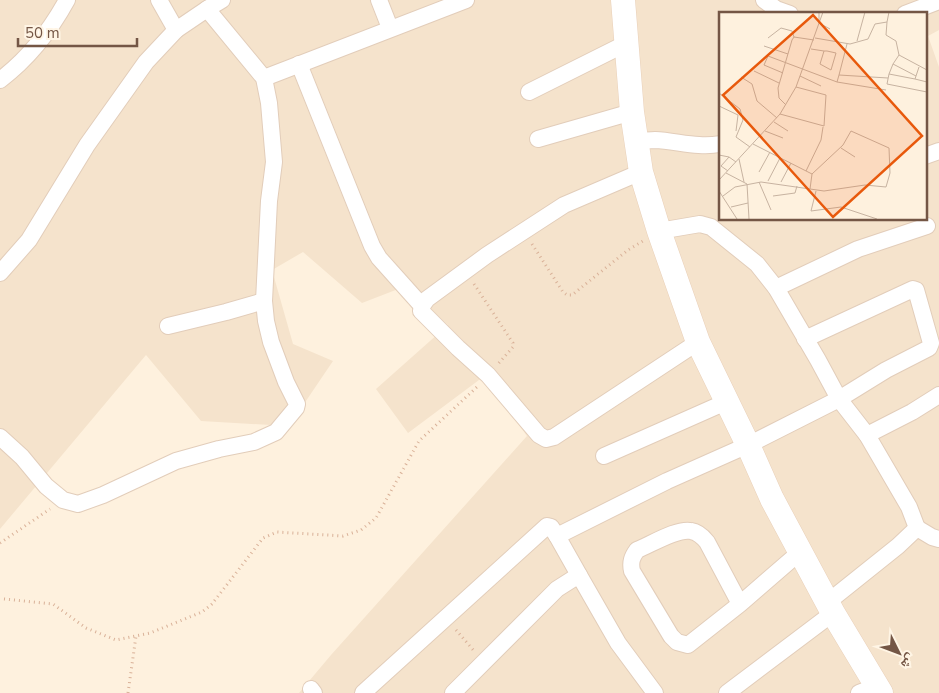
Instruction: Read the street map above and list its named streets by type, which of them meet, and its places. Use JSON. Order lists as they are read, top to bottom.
{
  "scale_bar": "50 m",
  "north": "bottom right"
}
